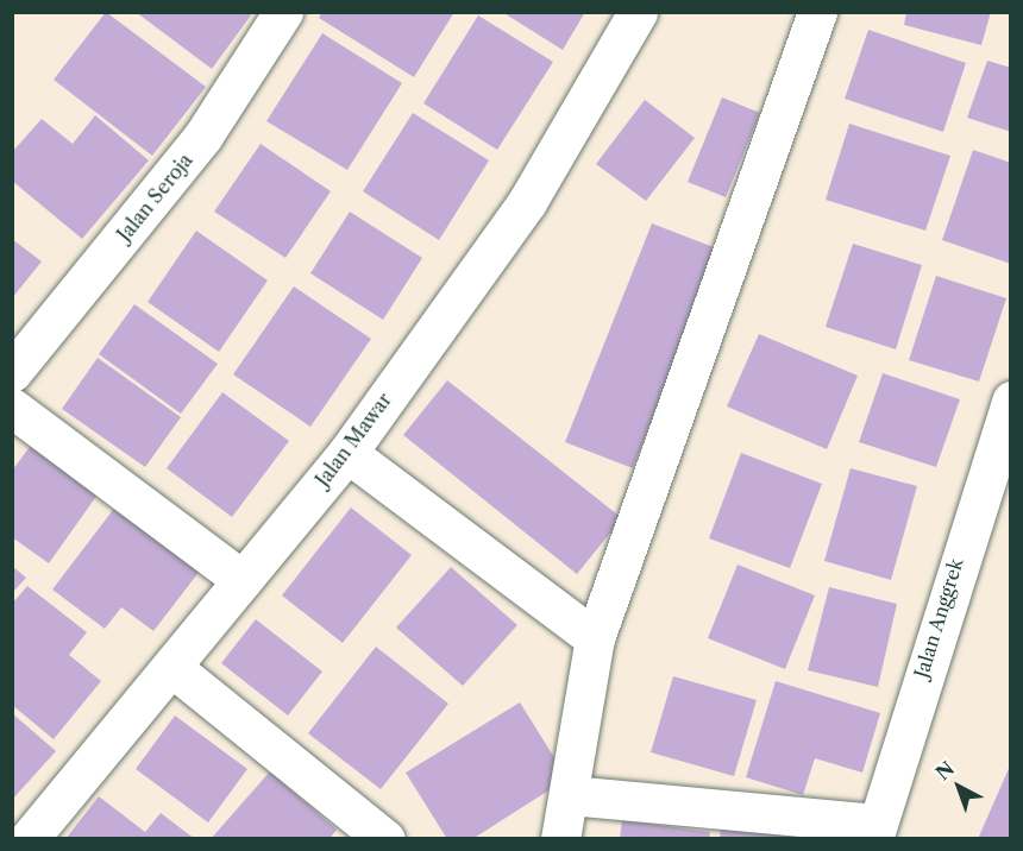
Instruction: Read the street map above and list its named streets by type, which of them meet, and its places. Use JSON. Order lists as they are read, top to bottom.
{
  "streets": {
    "street": ["Jalan Seroja", "Jalan Mawar", "Jalan Anggrek"]
  },
  "north": "top left"
}
